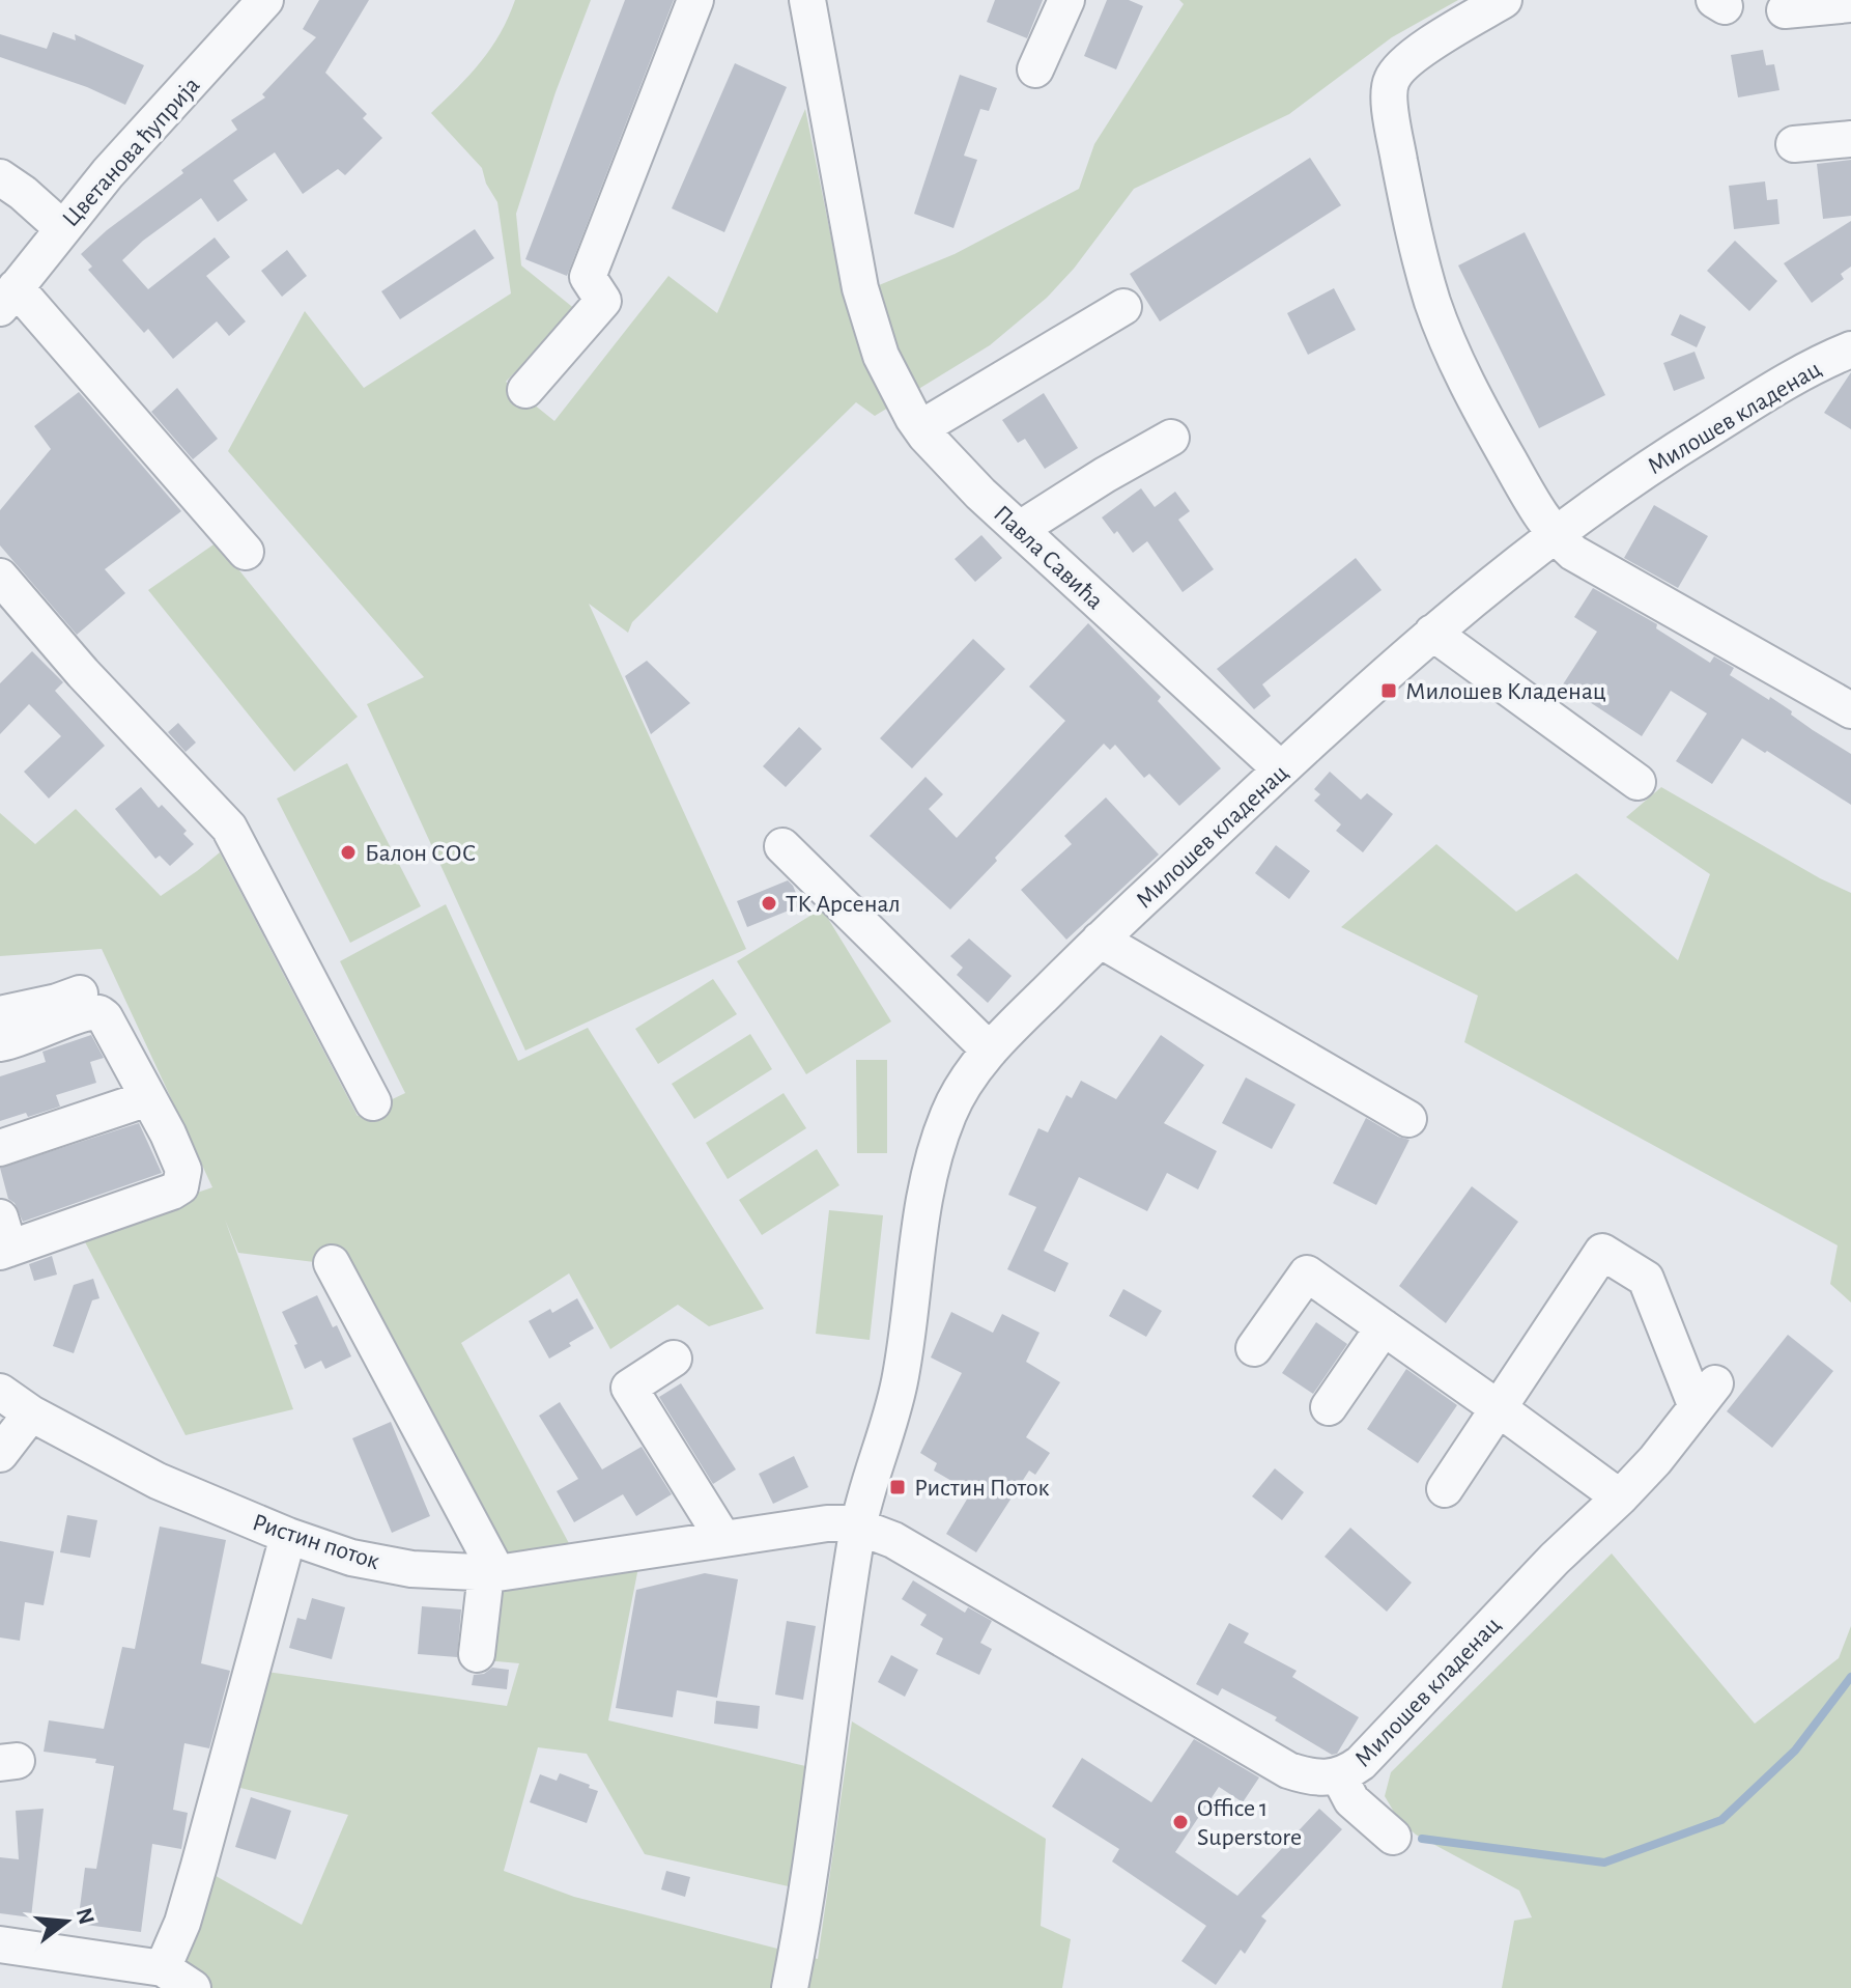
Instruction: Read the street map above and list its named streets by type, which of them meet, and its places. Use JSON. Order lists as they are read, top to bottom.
{
  "streets": {
    "street": [
      "Цветанова ћуприја",
      "Милошев кладенац",
      "Павла Савића",
      "Ристин поток"
    ]
  },
  "crossings": [
    ["Милошев кладенац", "Павла Савића"],
    ["Милошев кладенац", "Ристин поток"]
  ],
  "places": {
    "transit": ["Милошев Кладенац", "Ристин Поток"],
    "other": ["Балон СОС", "ТК Арсенал", "Office 1 Superstore"]
  },
  "north": "right"
}
